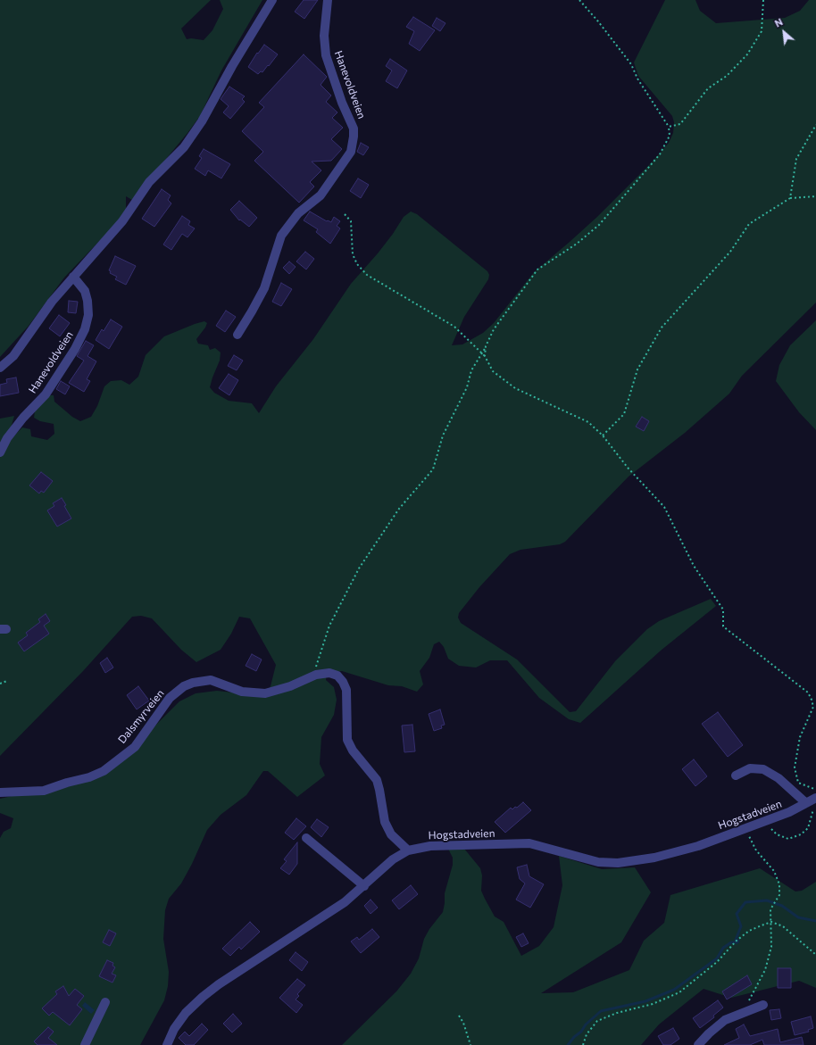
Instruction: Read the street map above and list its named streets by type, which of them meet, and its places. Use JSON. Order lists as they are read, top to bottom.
{
  "streets": {
    "street": ["Hanevoldveien", "Dalsmyrveien", "Hogstadveien"]
  },
  "crossings": [
    ["Dalsmyrveien", "Hogstadveien"]
  ],
  "north": "top left"
}
